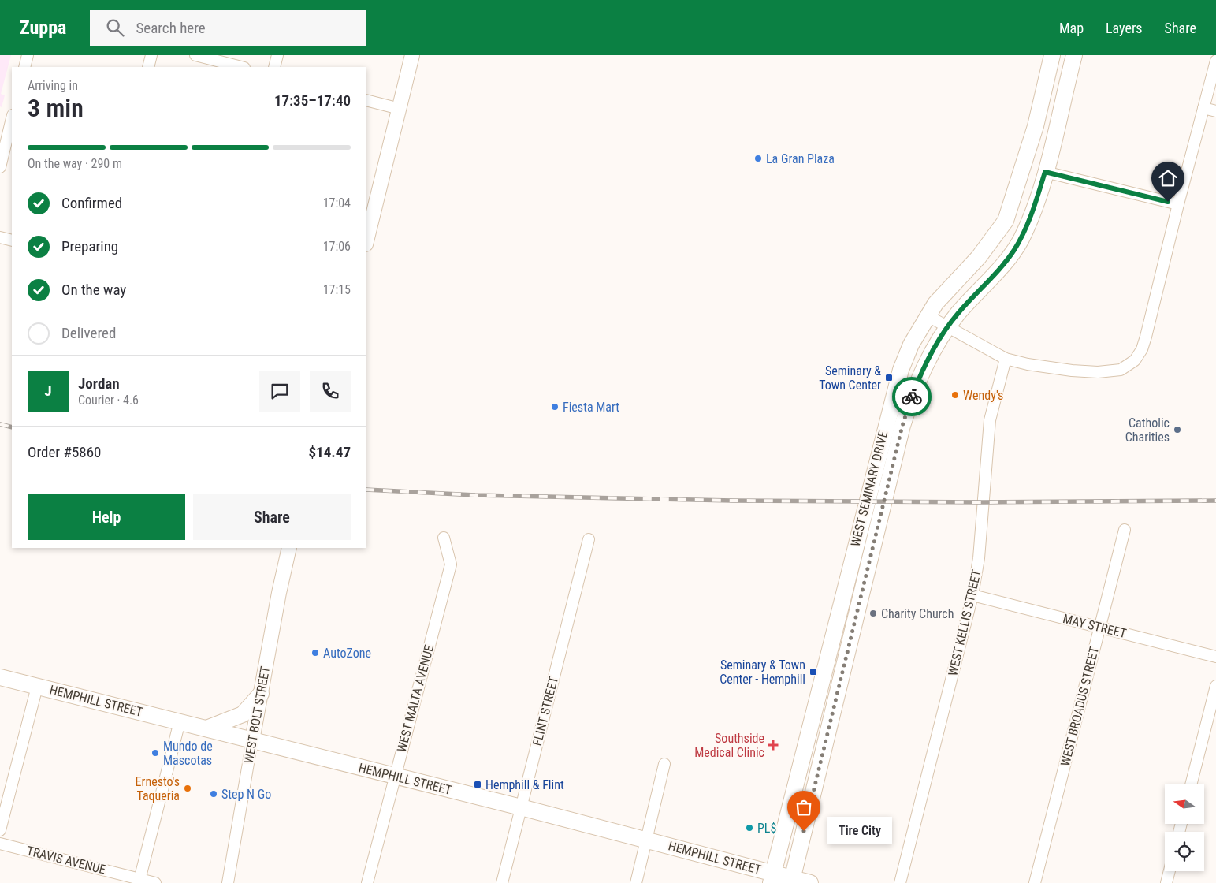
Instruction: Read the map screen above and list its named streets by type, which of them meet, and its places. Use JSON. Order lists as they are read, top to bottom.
{
  "streets": {
    "main road": ["WEST SEMINARY DRIVE", "HEMPHILL STREET"],
    "street": [
      "WEST KELLIS STREET",
      "MAY STREET",
      "WEST MALTA AVENUE",
      "WEST BROADUS STREET",
      "FLINT STREET",
      "WEST BOLT STREET",
      "TRAVIS AVENUE"
    ]
  },
  "crossings": [
    ["WEST SEMINARY DRIVE", "HEMPHILL STREET"],
    ["WEST KELLIS STREET", "MAY STREET"],
    ["MAY STREET", "WEST BROADUS STREET"],
    ["WEST MALTA AVENUE", "HEMPHILL STREET"],
    ["HEMPHILL STREET", "FLINT STREET"],
    ["HEMPHILL STREET", "WEST BOLT STREET"]
  ],
  "places": {
    "other": [
      "La Gran Plaza",
      "Wendy's",
      "Fiesta Mart",
      "Catholic Charities",
      "Charity Church",
      "AutoZone",
      "Mundo de Mascotas",
      "Ernesto's Taqueria",
      "Step N Go",
      "PL$",
      "Tire City"
    ],
    "transit": ["Seminary & Town Center", "Seminary & Town Center - Hemphill", "Hemphill & Flint"],
    "health": ["Southside Medical Clinic"]
  },
  "north": "left",
  "page": {
    "header": "Zuppa",
    "search": "Search here",
    "nav": ["Map", "Layers", "Share"],
    "heading": ["3 min", "Arriving in", "17:35–17:40"],
    "panel": [
      "Jordan",
      "Courier · 4.6",
      "Order #5860",
      "$14.47"
    ],
    "bar": "On the way · 290 m",
    "list": [
      ["Confirmed", "17:04"],
      ["Preparing", "17:06"],
      ["On the way", "17:15"],
      "Delivered"
    ],
    "round": "J",
    "buttons": ["Help", "Share"],
    "bubble": "Tire City"
  }
}
